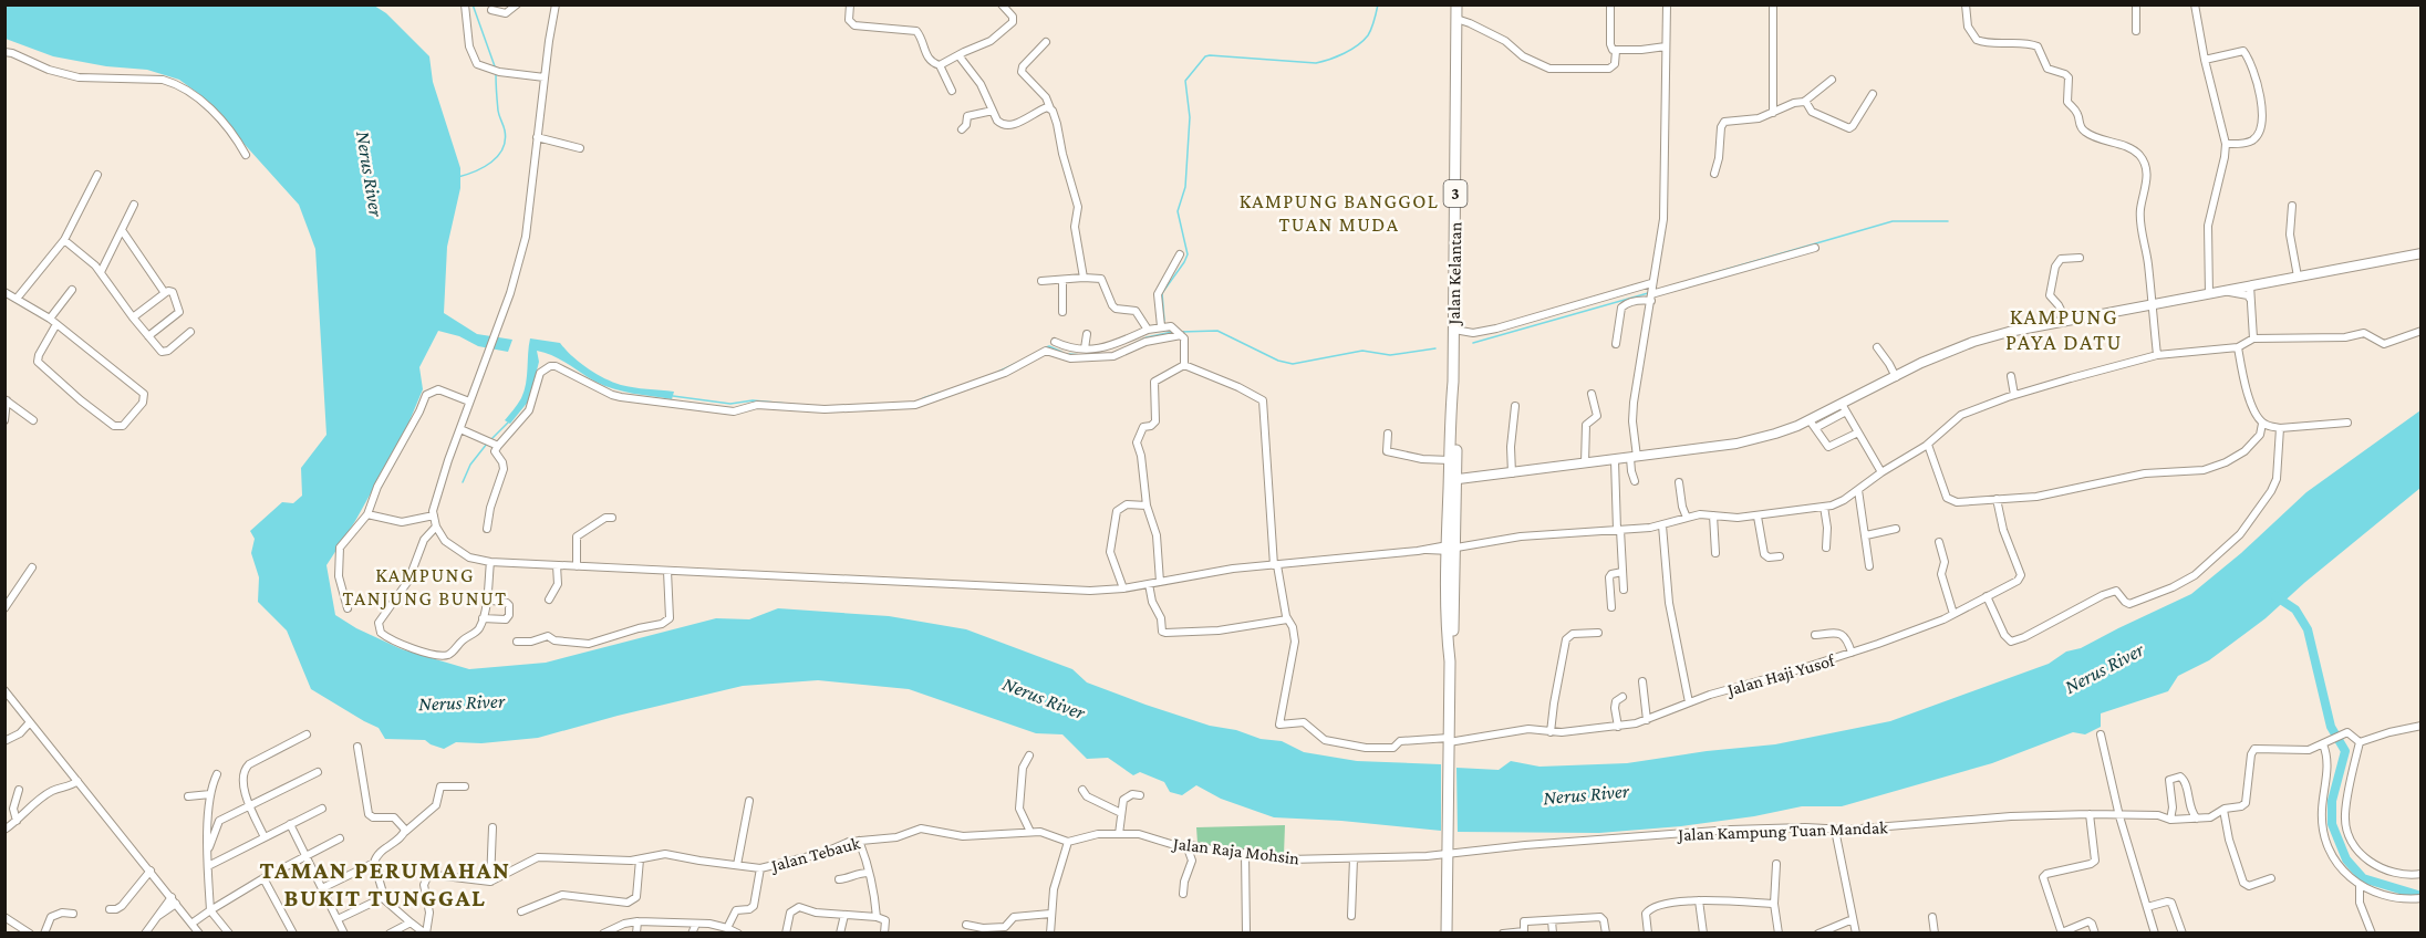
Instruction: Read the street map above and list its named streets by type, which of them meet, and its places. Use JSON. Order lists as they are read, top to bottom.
{
  "streets": {
    "highway": ["3", "Jalan Kelantan"],
    "street": [
      "Jalan Haji Yusof",
      "Jalan Kampung Tuan Mandak",
      "Jalan Raja Mohsin",
      "Jalan Tebauk"
    ]
  },
  "crossings": [
    ["3", "Jalan Kelantan"],
    ["3", "Jalan Kampung Tuan Mandak"],
    ["3", "Jalan Raja Mohsin"],
    ["Jalan Kelantan", "Jalan Haji Yusof"],
    ["Jalan Kelantan", "Jalan Kampung Tuan Mandak"],
    ["Jalan Kelantan", "Jalan Raja Mohsin"],
    ["Jalan Kampung Tuan Mandak", "Jalan Raja Mohsin"],
    ["Jalan Raja Mohsin", "Jalan Tebauk"]
  ],
  "districts": [
    "KAMPUNG BANGGOL TUAN MUDA",
    "KAMPUNG PAYA DATU",
    "KAMPUNG TANJUNG BUNUT",
    "TAMAN PERUMAHAN BUKIT TUNGGAL"
  ],
  "water": ["Nerus River"]
}
